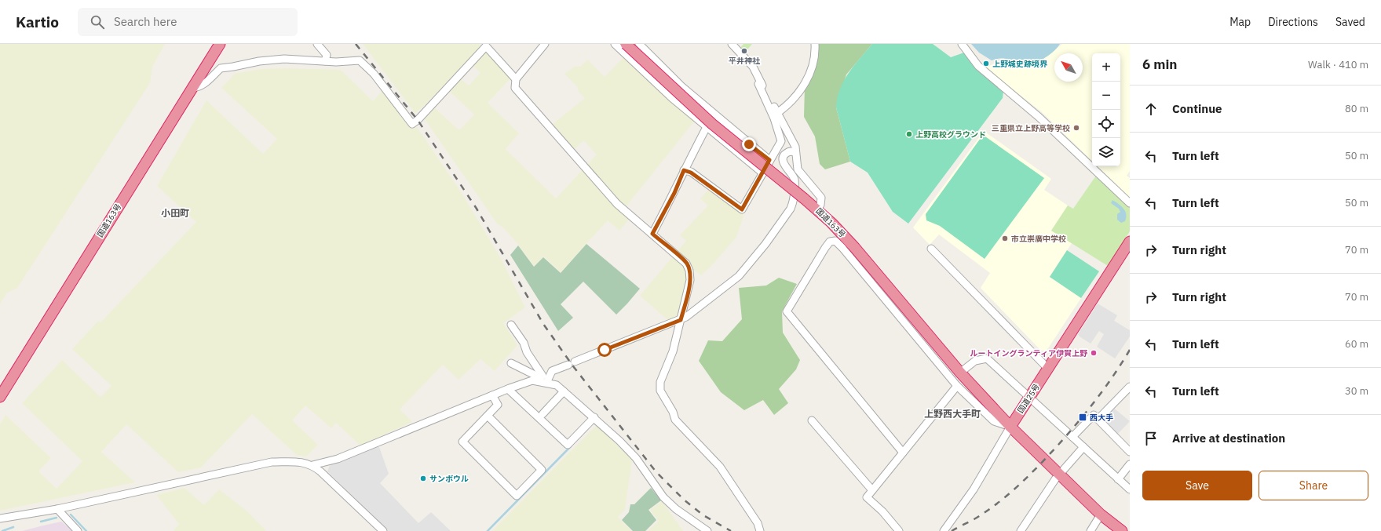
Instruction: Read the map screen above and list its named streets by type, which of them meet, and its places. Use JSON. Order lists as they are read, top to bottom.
{
  "streets": {
    "highway": ["国道163号", "国道25号"]
  },
  "crossings": [
    ["国道163号", "国道25号"]
  ],
  "districts": ["小田町", "上野西大手町"],
  "places": {
    "other": [
      "平井神社",
      "上野城史跡境界",
      "三重県立上野高等学校",
      "上野高校グラウンド",
      "市立崇廣中学校",
      "ルートイングランティア伊賀上野",
      "サンボウル"
    ],
    "transit": ["西大手"]
  },
  "north": "top left",
  "page": {
    "header": "Kartio",
    "search": "Search here",
    "nav": ["Map", "Directions", "Saved"],
    "heading": ["6 min", "Walk · 410 m"],
    "map_buttons": ["+", "−"],
    "list": [
      ["Continue", "80 m"],
      ["Turn left", "50 m"],
      ["Turn left", "50 m"],
      ["Turn right", "70 m"],
      ["Turn right", "70 m"],
      ["Turn left", "60 m"],
      ["Turn left", "30 m"],
      "Arrive at destination"
    ],
    "buttons": ["Save", "Share"]
  }
}
